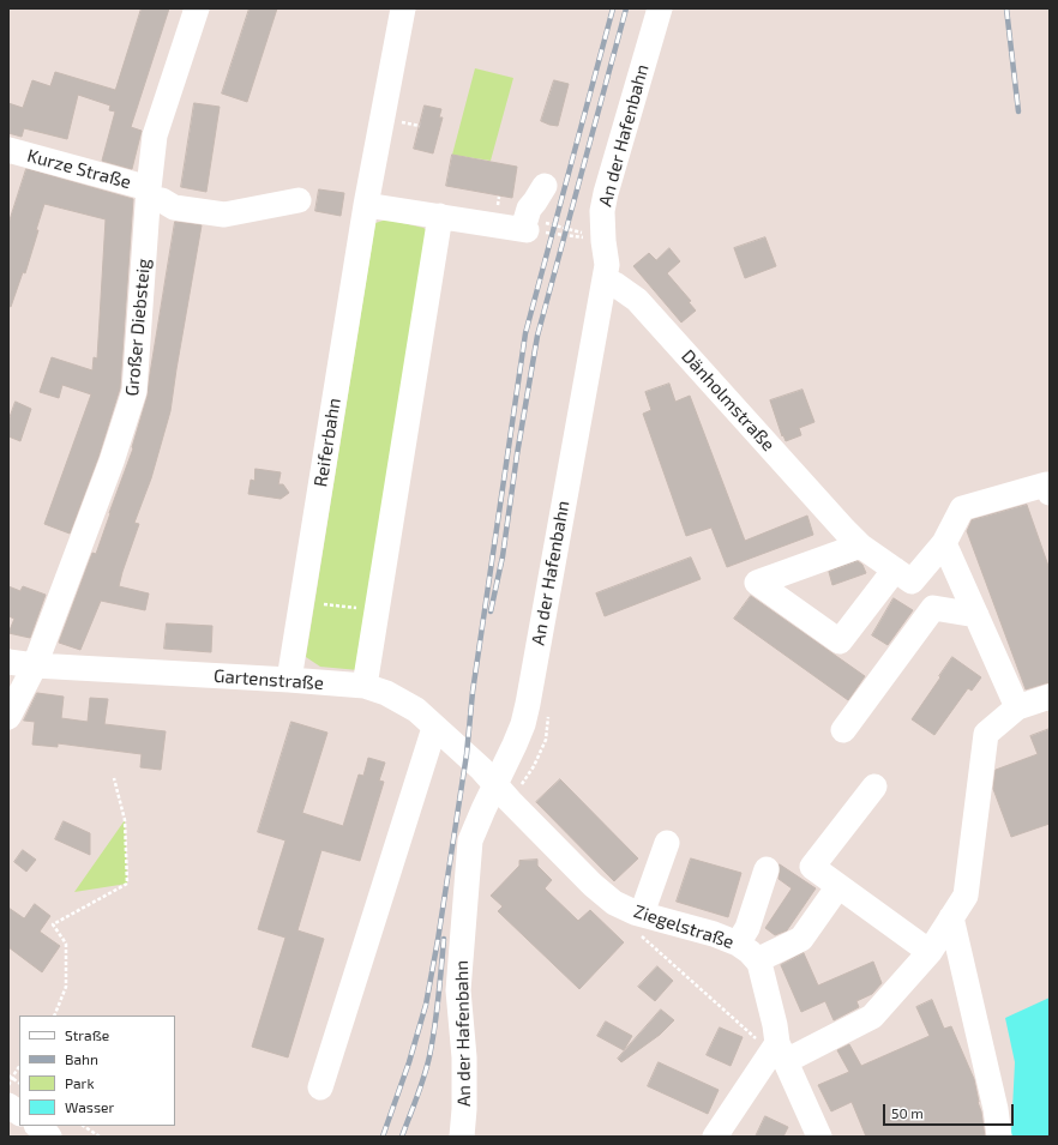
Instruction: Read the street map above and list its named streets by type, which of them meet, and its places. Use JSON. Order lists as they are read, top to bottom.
{
  "streets": {
    "street": [
      "An der Hafenbahn",
      "Kurze Straße",
      "Großer Diebsteig",
      "Dänholmstraße",
      "Reiferbahn",
      "Gartenstraße",
      "Ziegelstraße"
    ]
  },
  "crossings": [
    ["An der Hafenbahn", "Dänholmstraße"],
    ["An der Hafenbahn", "Gartenstraße"],
    ["An der Hafenbahn", "Ziegelstraße"],
    ["Kurze Straße", "Großer Diebsteig"],
    ["Großer Diebsteig", "Gartenstraße"],
    ["Reiferbahn", "Gartenstraße"],
    ["Gartenstraße", "Ziegelstraße"]
  ],
  "legend": [
    "Straße",
    "Bahn",
    "Park",
    "Wasser"
  ],
  "scale_bar": "50 m"
}
